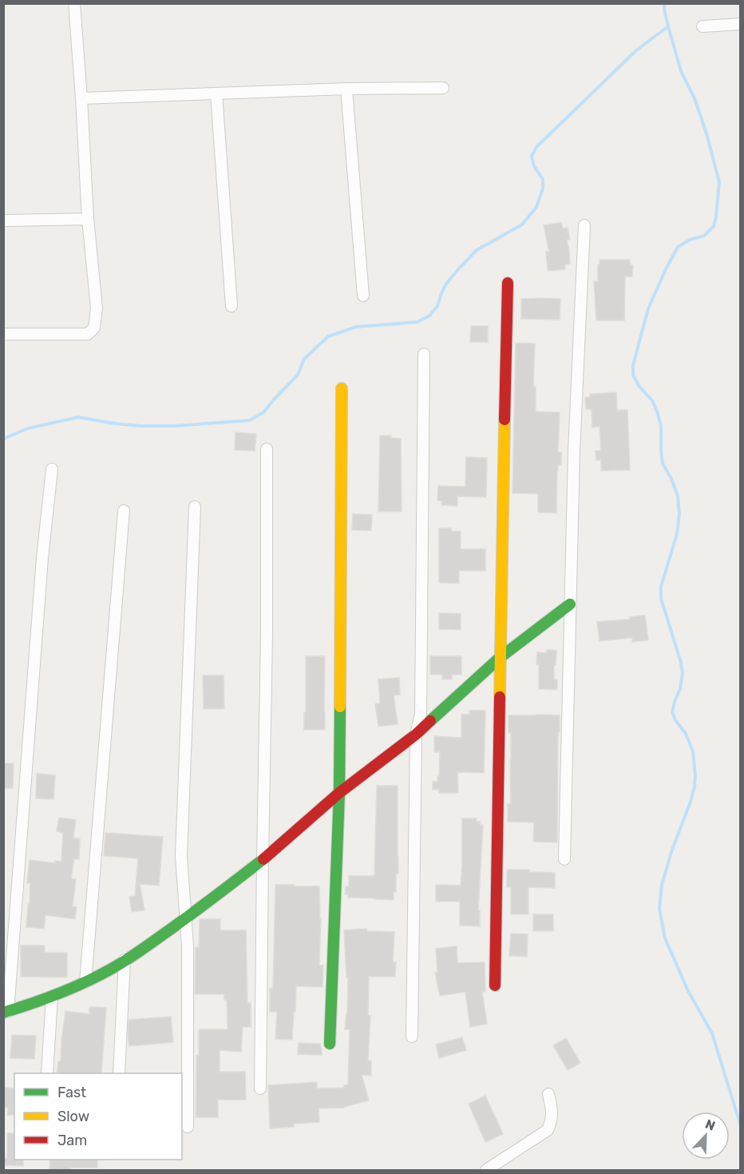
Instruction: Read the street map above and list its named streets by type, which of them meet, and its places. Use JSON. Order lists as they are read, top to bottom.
{
  "legend": ["Fast", "Slow", "Jam"],
  "north": "top right"
}
